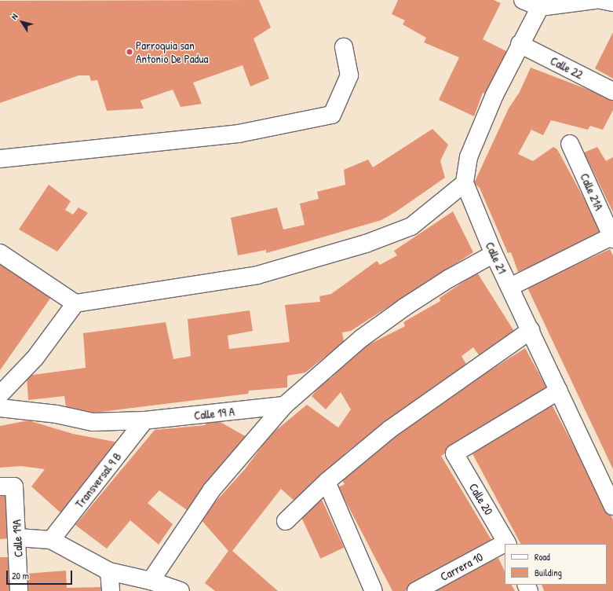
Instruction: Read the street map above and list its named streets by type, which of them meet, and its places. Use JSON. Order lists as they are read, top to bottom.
{
  "streets": {
    "street": [
      "Calle 22",
      "Calle 21A",
      "Calle 21",
      "Calle 19 A",
      "Transversal 9 B",
      "Calle 20",
      "Calle 19A",
      "Carrera 10"
    ]
  },
  "crossings": [
    ["Calle 21", "Calle 20"],
    ["Calle 19 A", "Transversal 9 B"]
  ],
  "places": ["Parroquia san Antonio De Padua"],
  "legend": ["Road", "Building"],
  "scale_bar": "20 m",
  "north": "top left"
}
